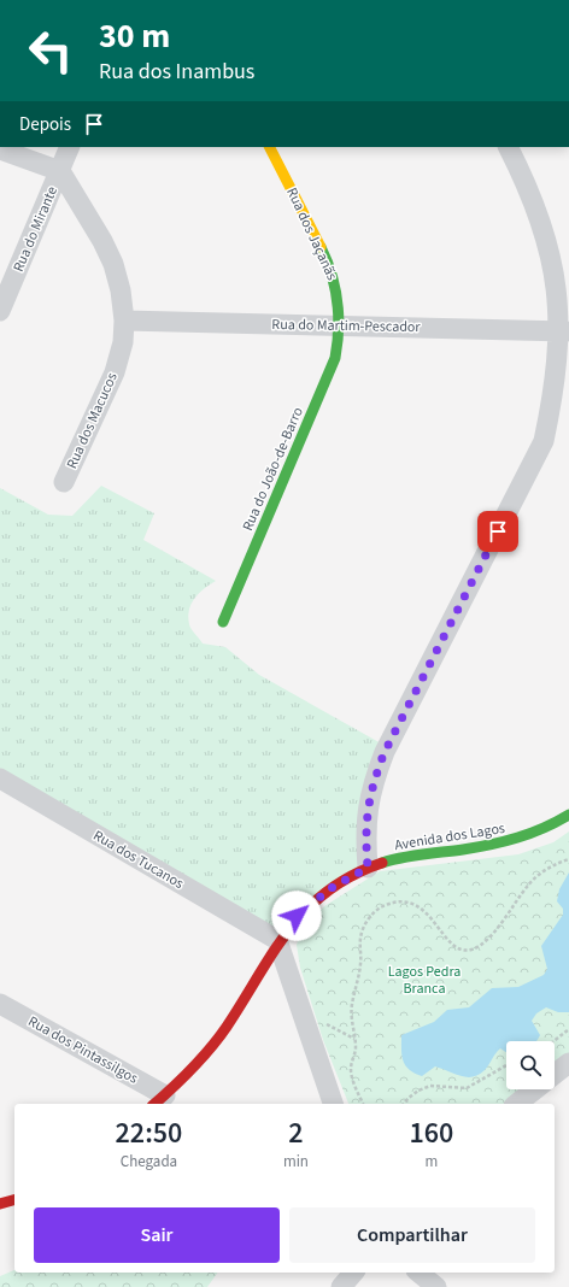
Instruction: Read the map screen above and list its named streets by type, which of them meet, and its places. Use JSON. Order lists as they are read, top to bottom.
{
  "streets": {
    "main road": ["Rua dos Jaçanãs", "Rua do João-de-Barro", "Avenida dos Lagos"],
    "street": [
      "Rua do Mirante",
      "Rua do Martim-Pescador",
      "Rua dos Macucos",
      "Rua dos Tucanos",
      "Rua dos Pintassilgos"
    ]
  },
  "crossings": [
    ["Rua do Mirante", "Rua dos Macucos"],
    ["Rua dos Jaçanãs", "Rua do Martim-Pescador"],
    ["Rua dos Jaçanãs", "Rua do João-de-Barro"],
    ["Rua do Martim-Pescador", "Rua dos Macucos"],
    ["Rua do Martim-Pescador", "Rua do João-de-Barro"],
    ["Avenida dos Lagos", "Rua dos Tucanos"],
    ["Avenida dos Lagos", "Rua dos Pintassilgos"]
  ],
  "parks": ["Lagos Pedra Branca"],
  "page": {
    "turn": ["30 m", "Rua dos Inambus"],
    "then": "Depois",
    "eta": [
      "22:50",
      "Chegada",
      "2",
      "min",
      "160",
      "m"
    ],
    "buttons": ["Sair", "Compartilhar"]
  }
}
